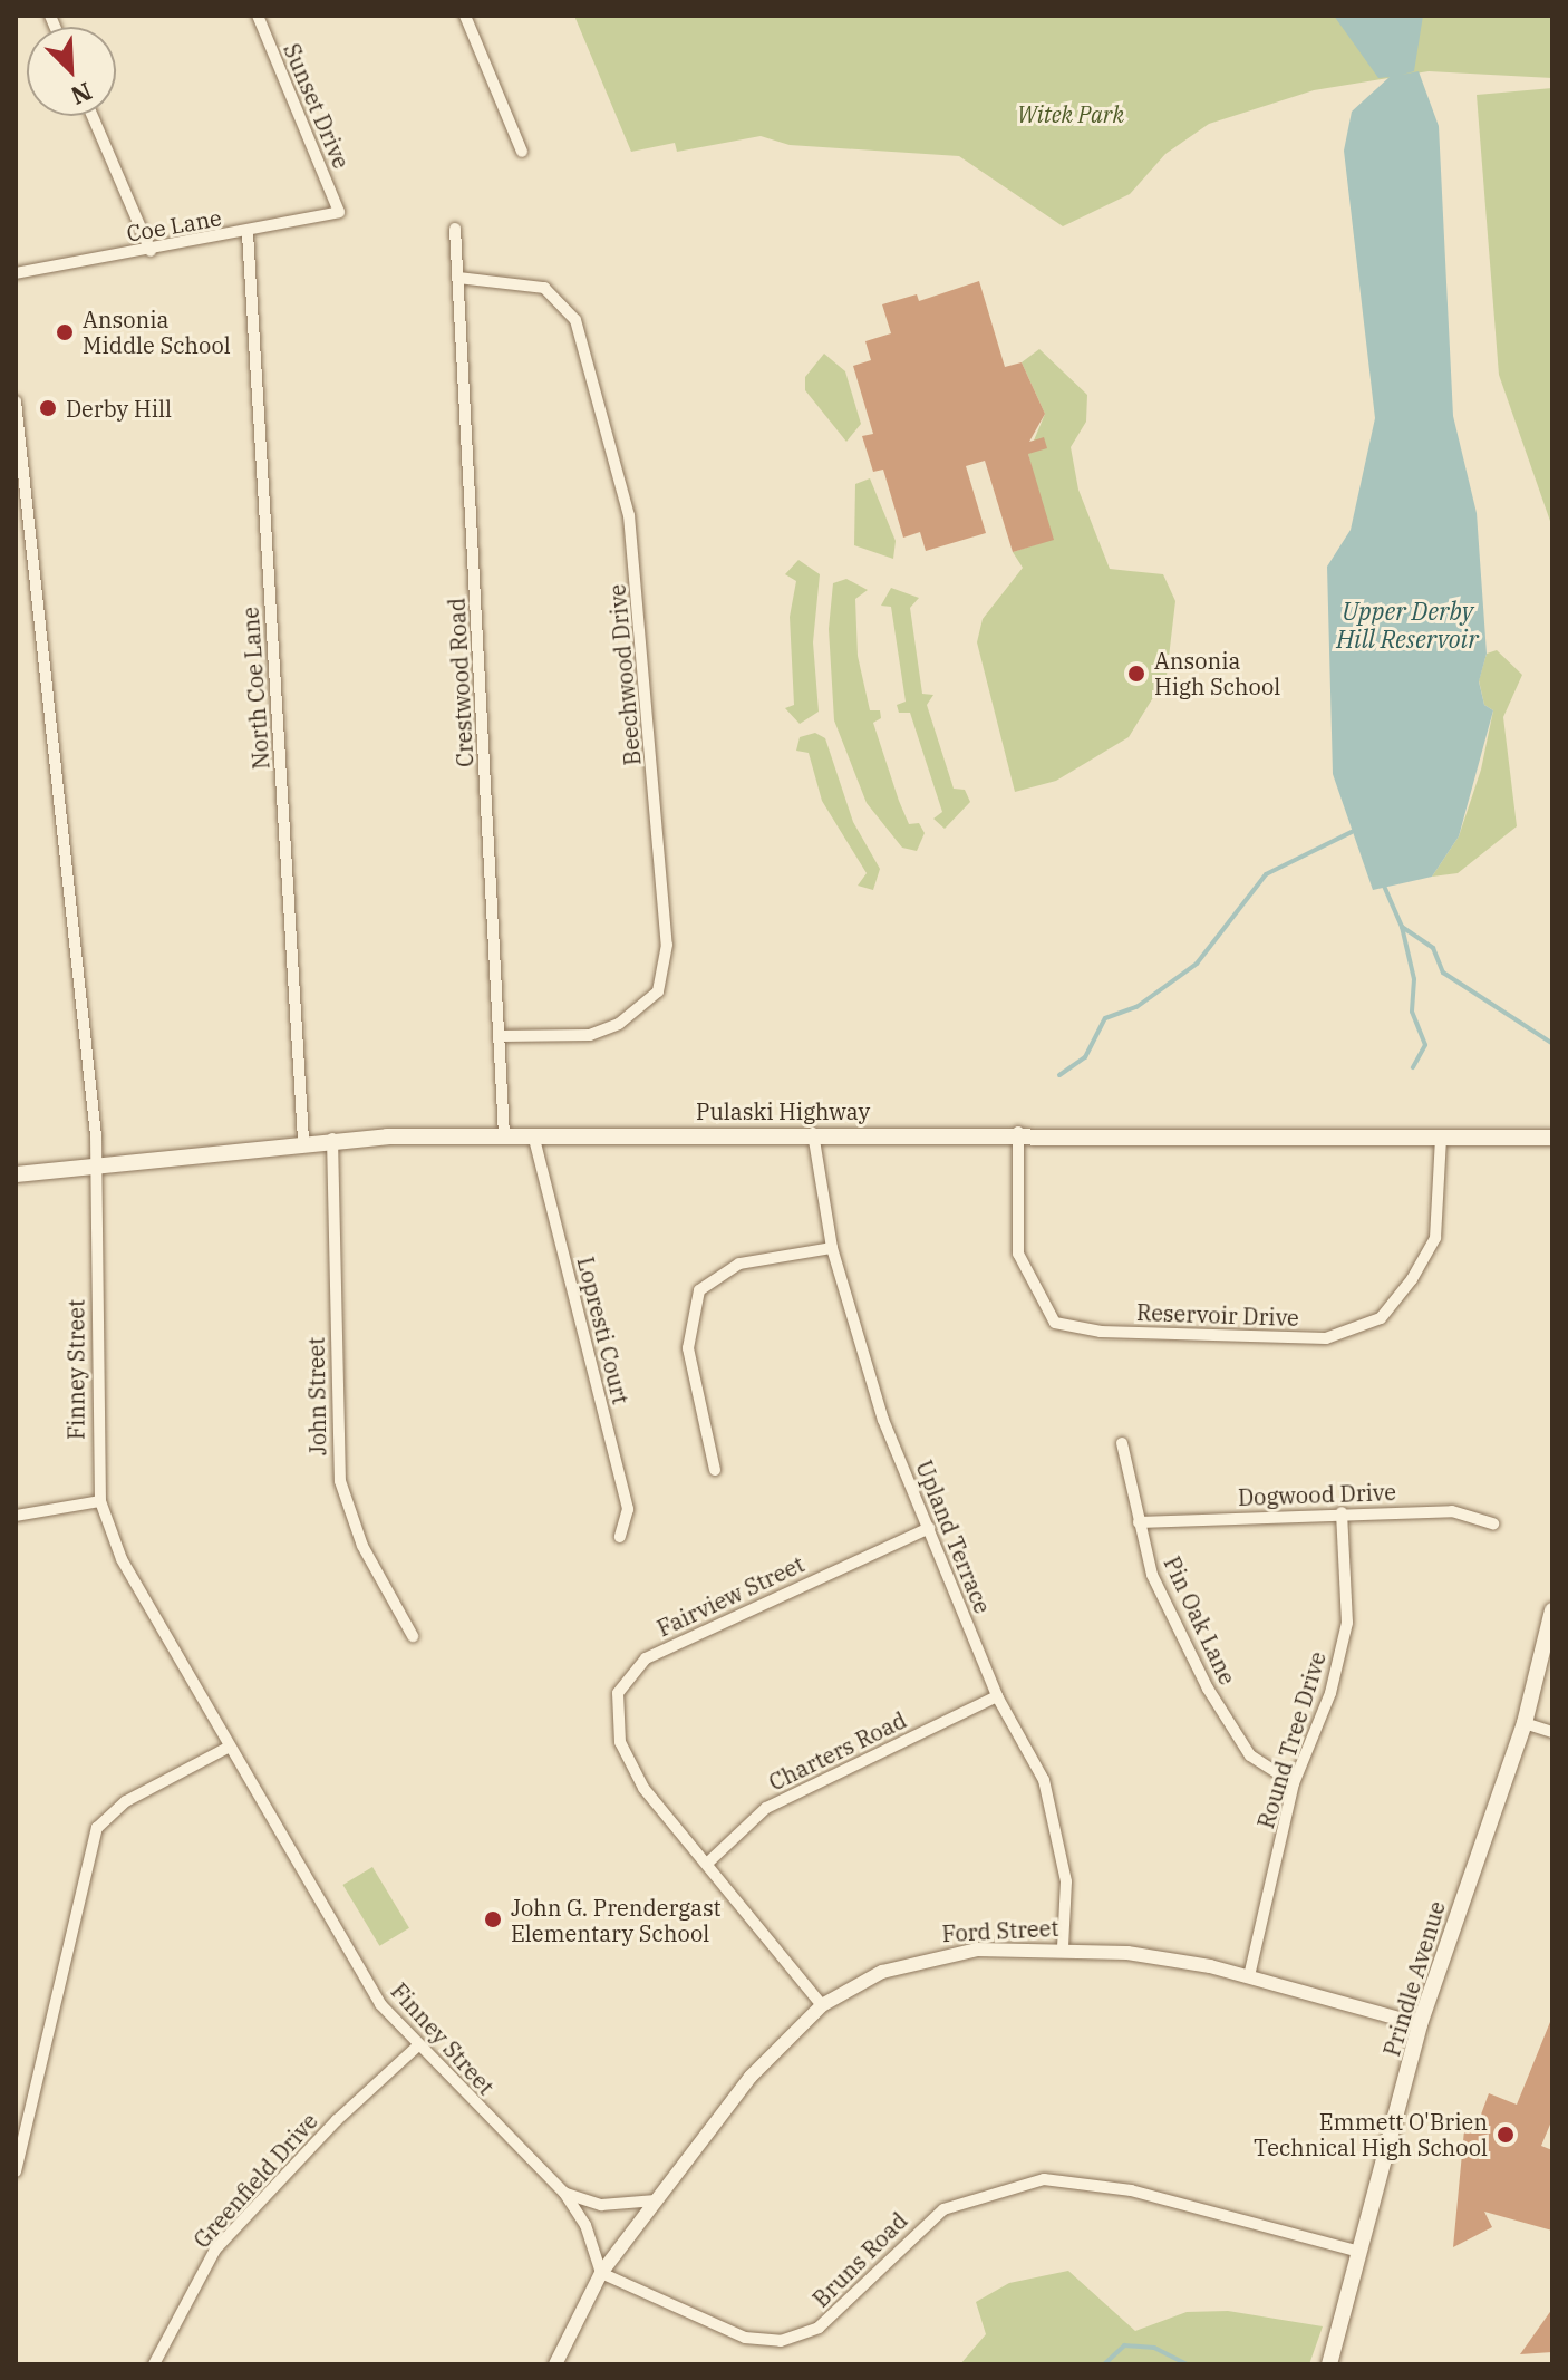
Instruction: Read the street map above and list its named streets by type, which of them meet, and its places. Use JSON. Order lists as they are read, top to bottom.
{
  "streets": {
    "main road": ["Pulaski Highway", "Prindle Avenue"],
    "street": [
      "Sunset Drive",
      "Coe Lane",
      "Beechwood Drive",
      "Crestwood Road",
      "North Coe Lane",
      "Reservoir Drive",
      "Lopresti Court",
      "Finney Street",
      "John Street",
      "Dogwood Drive",
      "Upland Terrace",
      "Fairview Street",
      "Pin Oak Lane",
      "Round Tree Drive",
      "Charters Road",
      "Ford Street",
      "Greenfield Drive",
      "Bruns Road"
    ]
  },
  "crossings": [
    ["Sunset Drive", "Coe Lane"],
    ["Coe Lane", "North Coe Lane"],
    ["Beechwood Drive", "Crestwood Road"],
    ["Crestwood Road", "Pulaski Highway"],
    ["North Coe Lane", "Pulaski Highway"],
    ["Pulaski Highway", "Reservoir Drive"],
    ["Pulaski Highway", "Lopresti Court"],
    ["Pulaski Highway", "Finney Street"],
    ["Pulaski Highway", "John Street"],
    ["Pulaski Highway", "Upland Terrace"],
    ["Finney Street", "Ford Street"],
    ["Finney Street", "Greenfield Drive"],
    ["Finney Street", "Bruns Road"],
    ["Dogwood Drive", "Pin Oak Lane"],
    ["Dogwood Drive", "Round Tree Drive"],
    ["Upland Terrace", "Fairview Street"],
    ["Upland Terrace", "Charters Road"],
    ["Upland Terrace", "Ford Street"],
    ["Fairview Street", "Charters Road"],
    ["Fairview Street", "Ford Street"],
    ["Pin Oak Lane", "Round Tree Drive"],
    ["Round Tree Drive", "Ford Street"],
    ["Ford Street", "Prindle Avenue"],
    ["Ford Street", "Bruns Road"],
    ["Prindle Avenue", "Bruns Road"]
  ],
  "water": ["Upper Derby Hill Reservoir"],
  "parks": ["Witek Park"],
  "places": [
    "Ansonia Middle School",
    "Derby Hill",
    "Ansonia High School",
    "John G. Prendergast Elementary School",
    "Emmett O'Brien Technical High School"
  ],
  "north": "bottom right"
}
